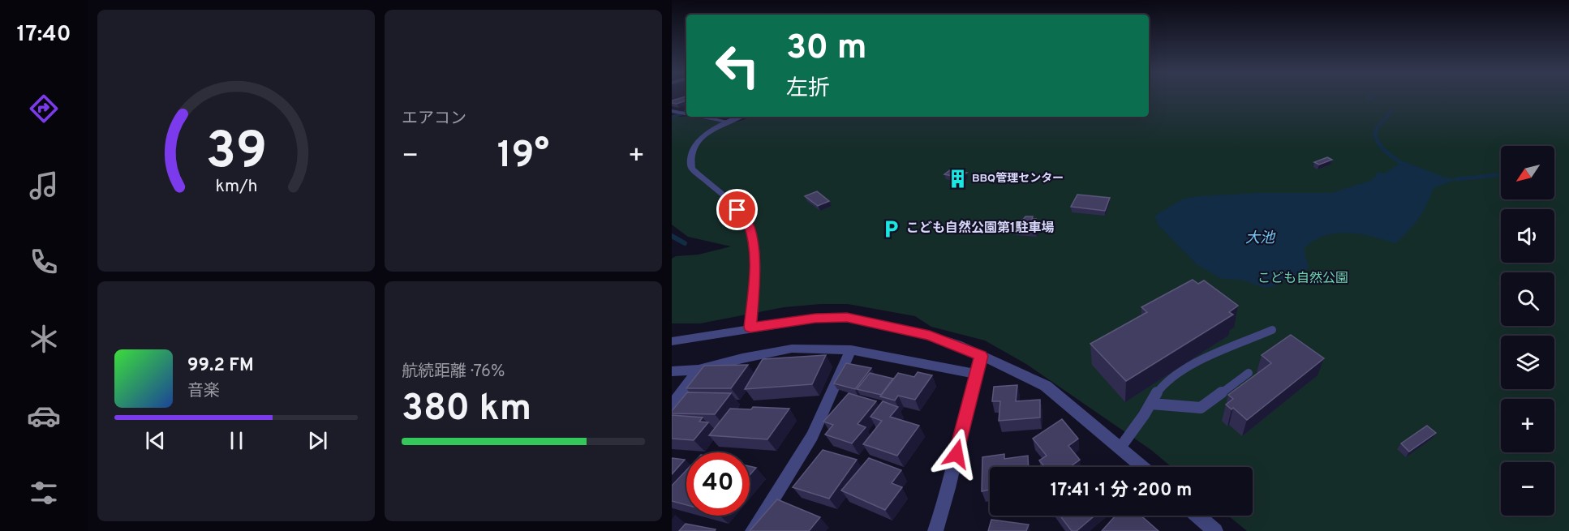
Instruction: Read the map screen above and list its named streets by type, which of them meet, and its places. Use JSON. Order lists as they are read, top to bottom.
{
  "water": ["大池"],
  "parks": ["こども自然公園"],
  "places": {
    "building": ["BBQ管理センター"],
    "parking": ["こども自然公園第1駐車場"]
  },
  "north": "bottom left",
  "page": {
    "tabs": "17:40",
    "tile": [
      "エアコン",
      ["航続距離 · 76%", "380 km"]
    ],
    "turn": ["30 m", "左折"],
    "heat": ["−", "19°", "+"],
    "map_buttons": ["+", "−"],
    "song": ["99.2 FM", "音楽"],
    "limit": "40",
    "trip": "17:41 · 1 分 · 200 m",
    "gauge": ["39", "km/h"]
  }
}
